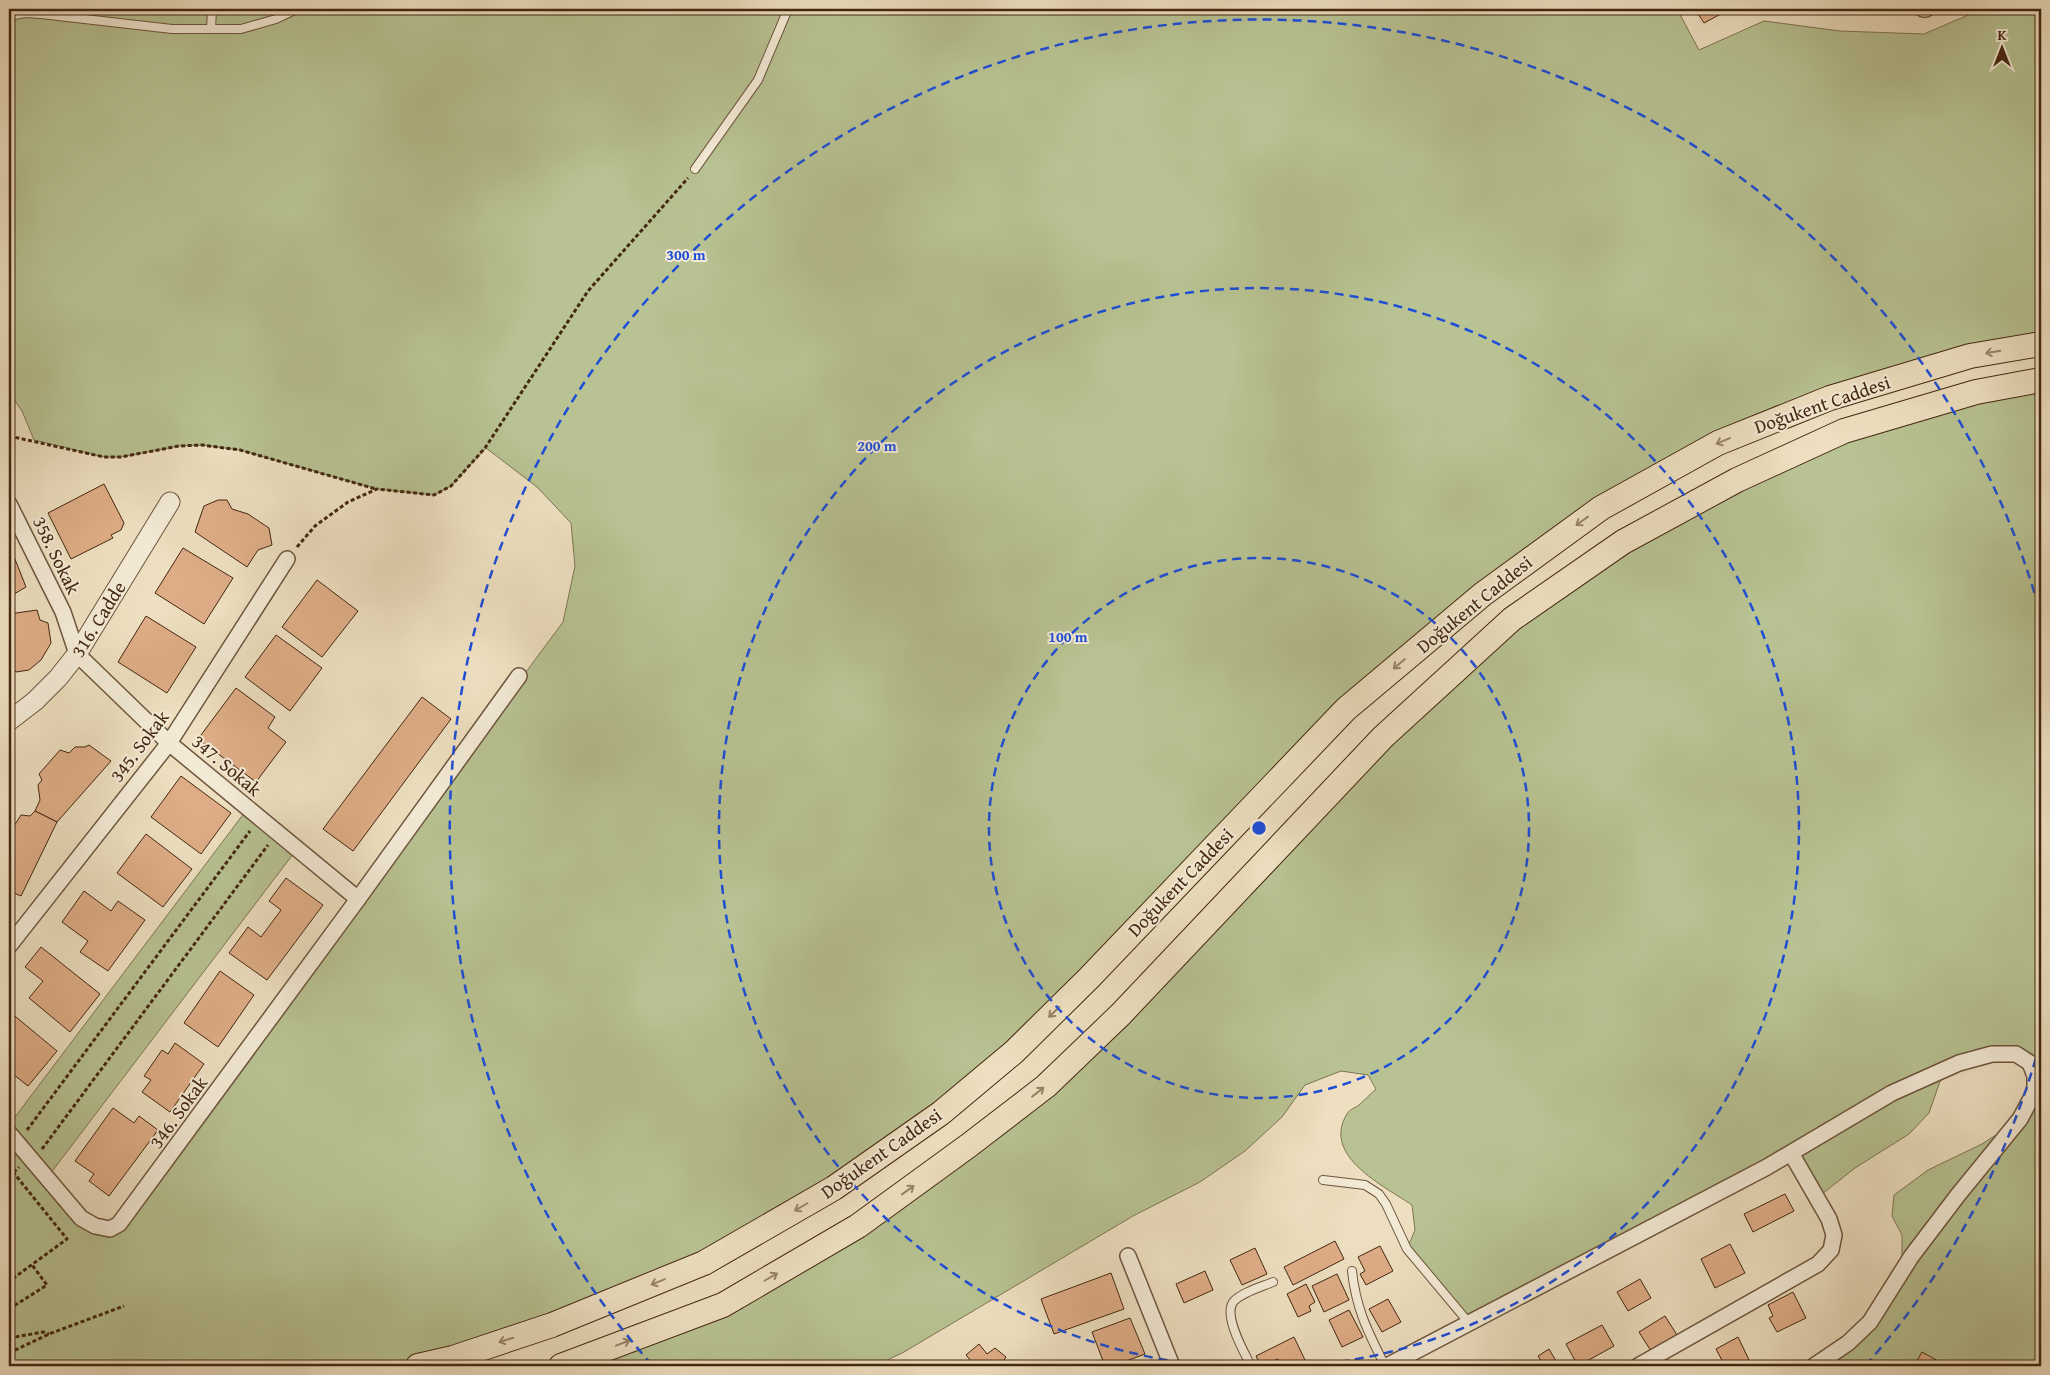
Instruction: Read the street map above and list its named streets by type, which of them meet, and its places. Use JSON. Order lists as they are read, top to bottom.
{
  "streets": {
    "main road": ["Doğukent Caddesi"],
    "street": [
      "358. Sokak",
      "316. Cadde",
      "345. Sokak",
      "347. Sokak",
      "346. Sokak"
    ]
  },
  "crossings": [
    ["358. Sokak", "316. Cadde"],
    ["358. Sokak", "347. Sokak"],
    ["316. Cadde", "347. Sokak"],
    ["345. Sokak", "347. Sokak"],
    ["347. Sokak", "346. Sokak"]
  ],
  "north": "top",
  "rings": ["300 m", "200 m", "100 m"]
}
